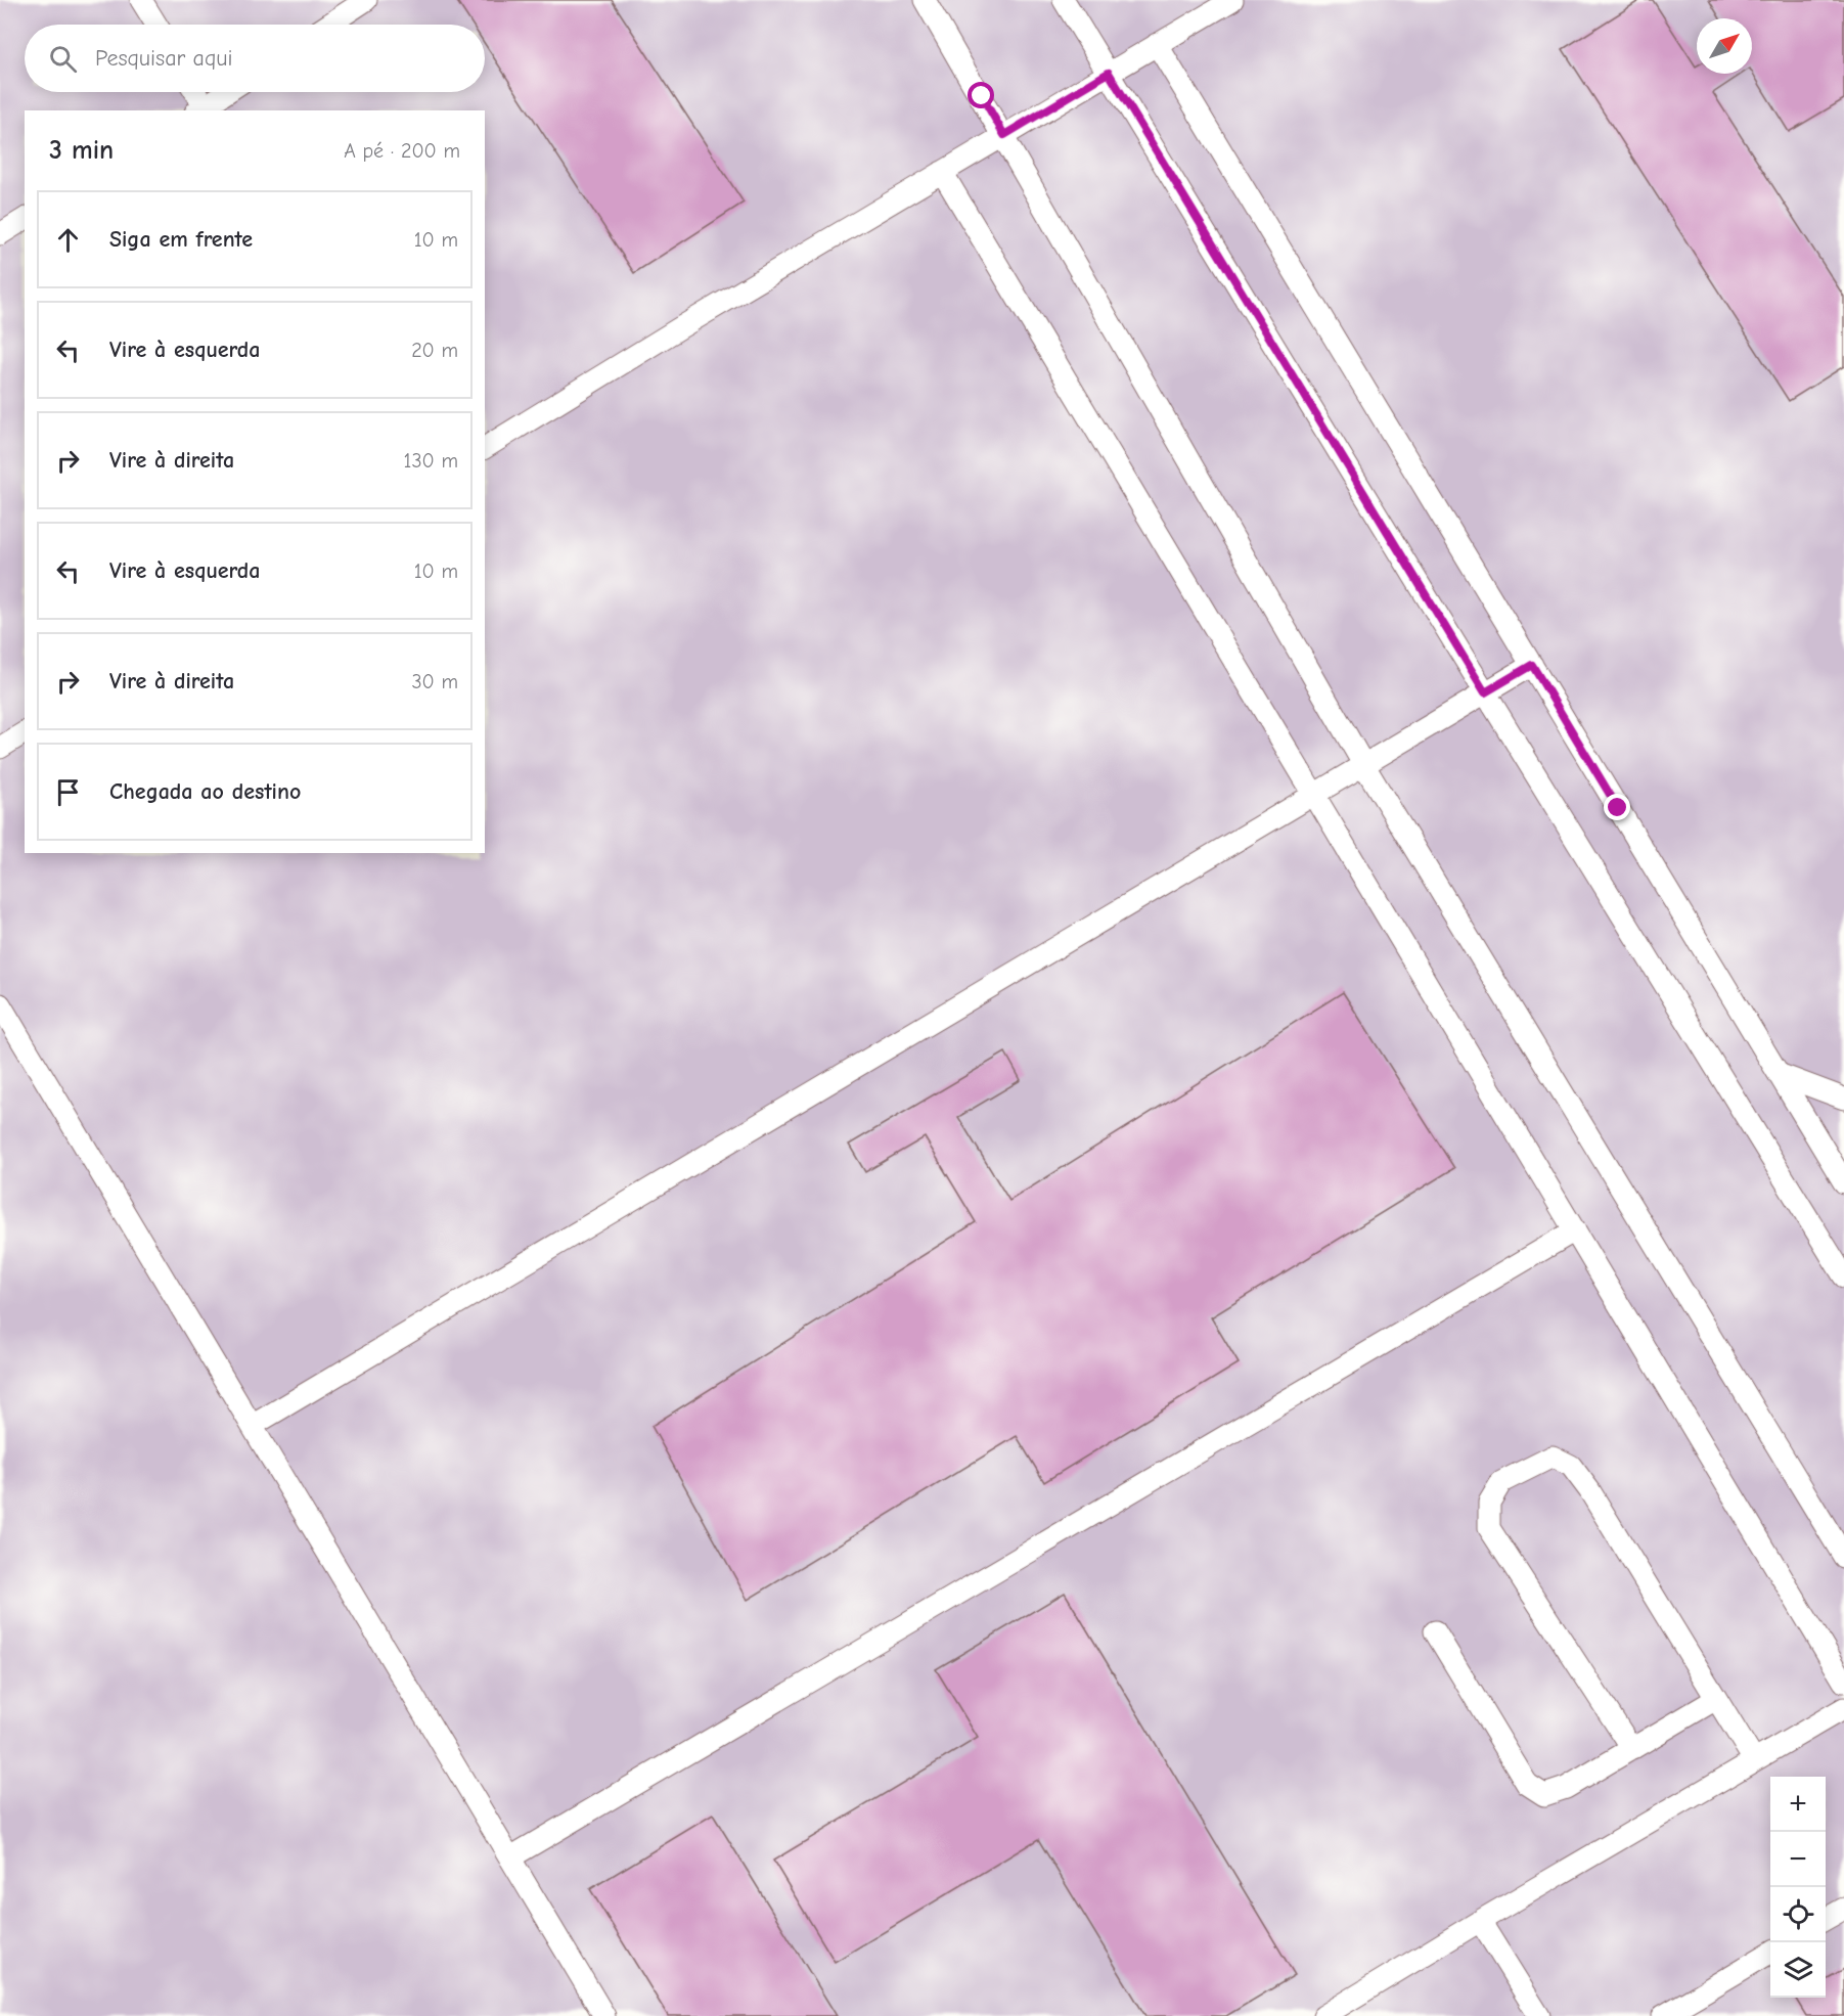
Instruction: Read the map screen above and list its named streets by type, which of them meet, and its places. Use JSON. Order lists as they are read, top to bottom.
{
  "north": "top right",
  "page": {
    "search": "Pesquisar aqui",
    "heading": ["3 min", "A pé · 200 m"],
    "list": [
      ["Siga em frente", "10 m"],
      ["Vire à esquerda", "20 m"],
      ["Vire à direita", "130 m"],
      ["Vire à esquerda", "10 m"],
      ["Vire à direita", "30 m"],
      "Chegada ao destino"
    ],
    "map_buttons": ["+", "−"]
  }
}
